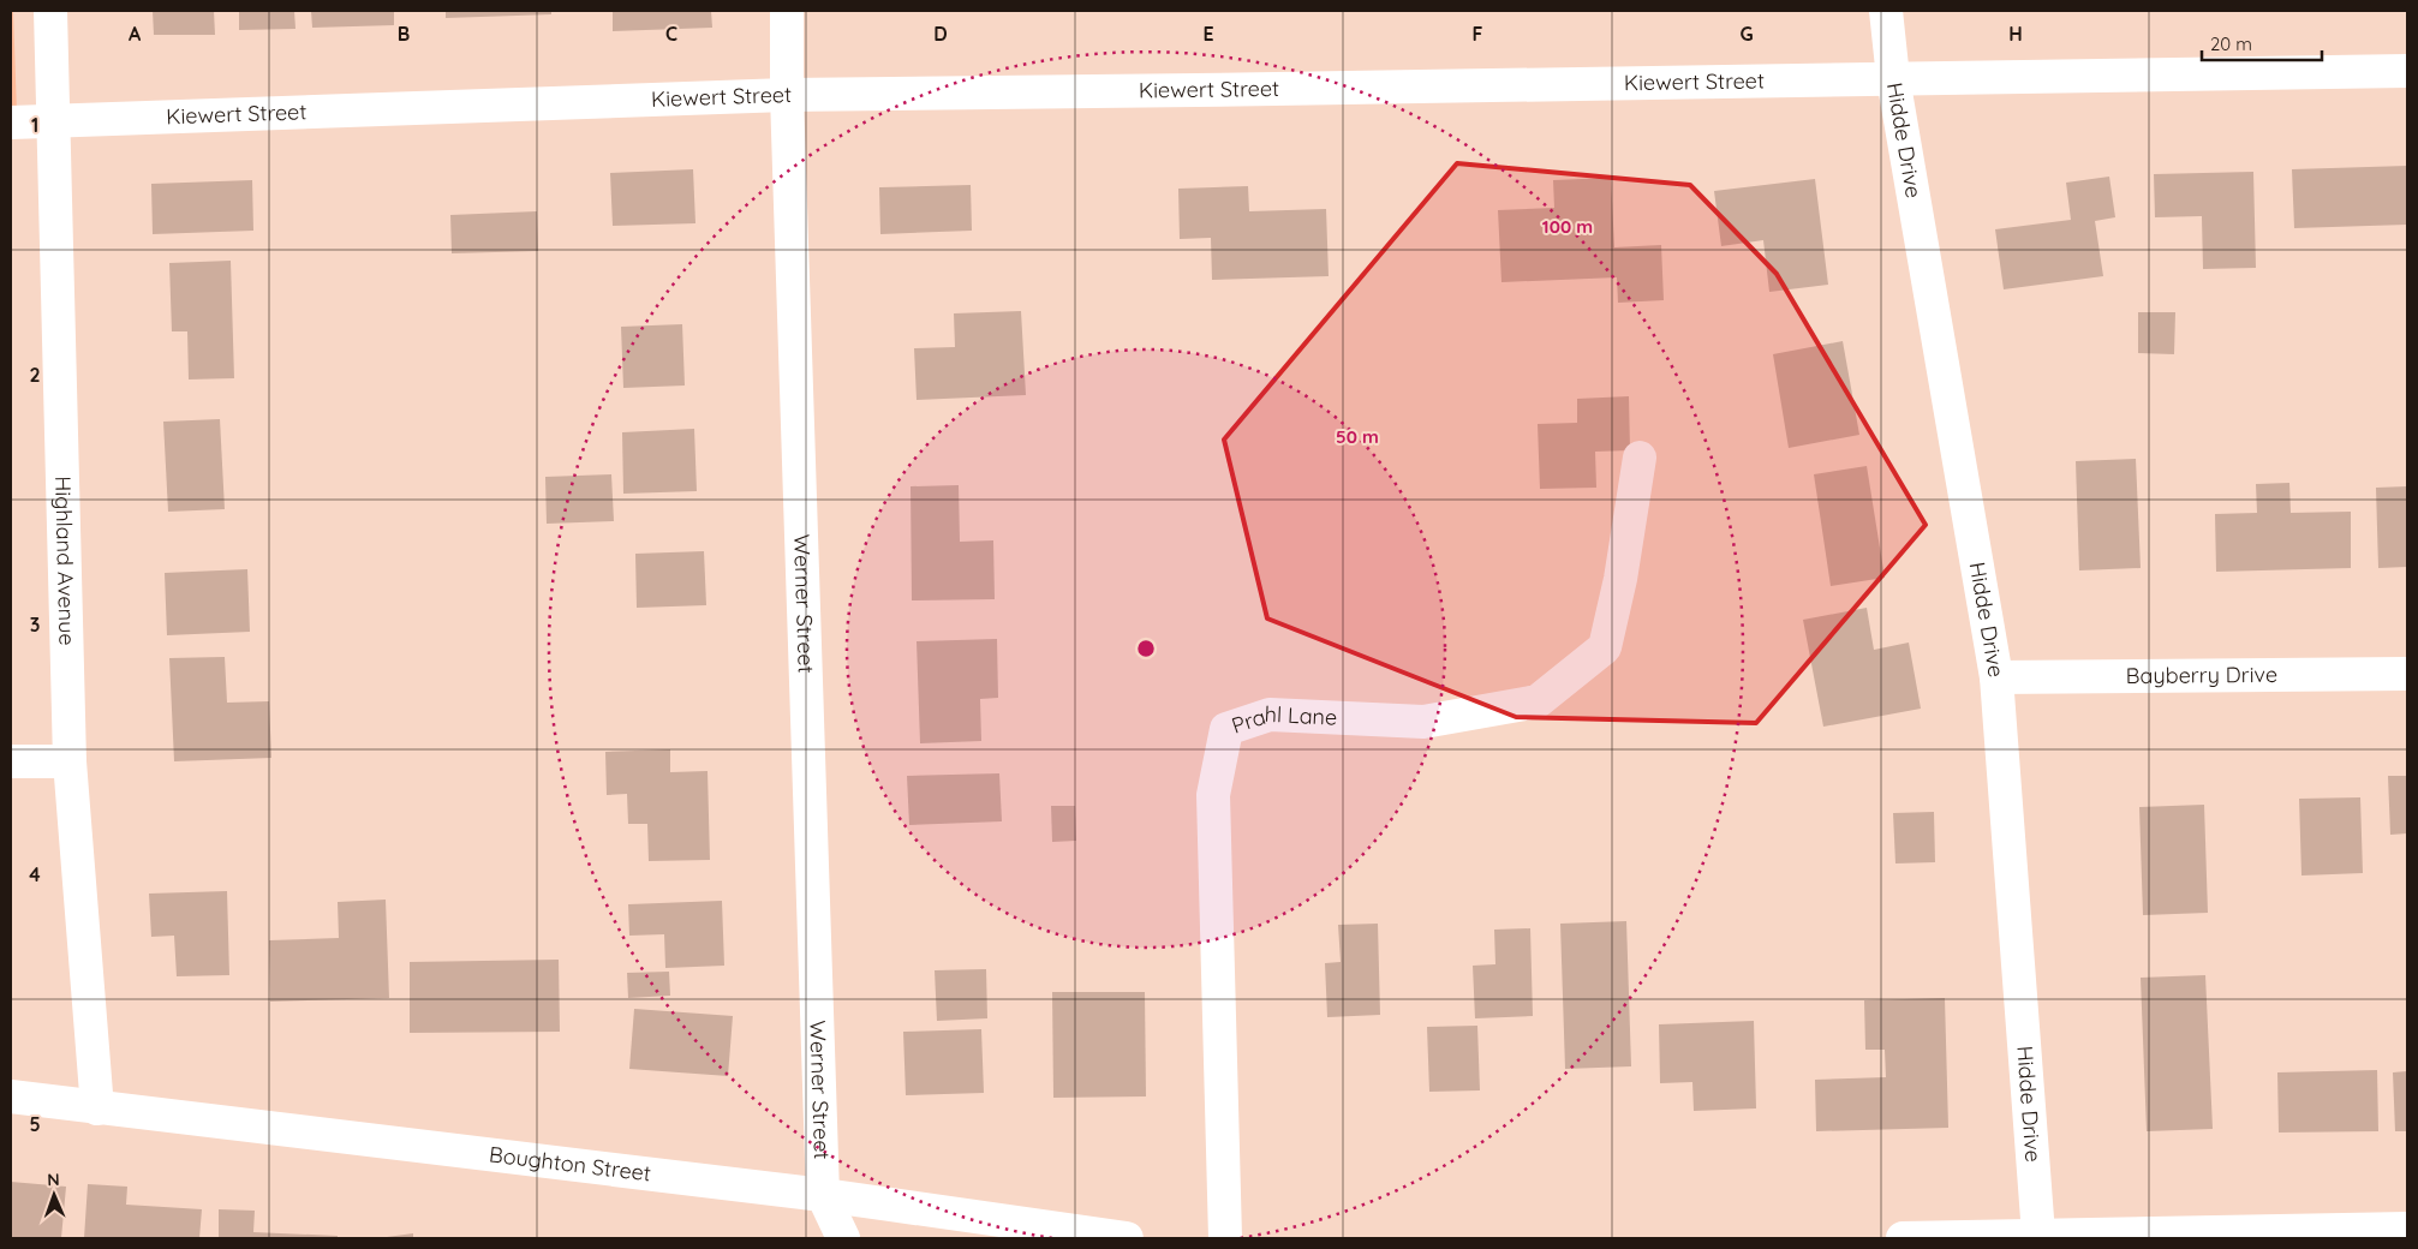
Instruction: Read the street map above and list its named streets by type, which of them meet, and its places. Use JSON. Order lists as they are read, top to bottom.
{
  "streets": {
    "street": [
      "Kiewert Street",
      "Hidde Drive",
      "Highland Avenue",
      "Werner Street",
      "Bayberry Drive",
      "Prahl Lane",
      "Boughton Street"
    ]
  },
  "crossings": [
    ["Kiewert Street", "Hidde Drive"],
    ["Kiewert Street", "Highland Avenue"],
    ["Kiewert Street", "Werner Street"],
    ["Hidde Drive", "Bayberry Drive"],
    ["Highland Avenue", "Boughton Street"],
    ["Werner Street", "Boughton Street"]
  ],
  "scale_bar": "20 m",
  "north": "top",
  "grid": {
    "columns": [
      "A",
      "B",
      "C",
      "D",
      "E",
      "F",
      "G",
      "H"
    ],
    "rows": [
      "1",
      "2",
      "3",
      "4",
      "5"
    ]
  },
  "rings": ["100 m", "50 m"]
}
